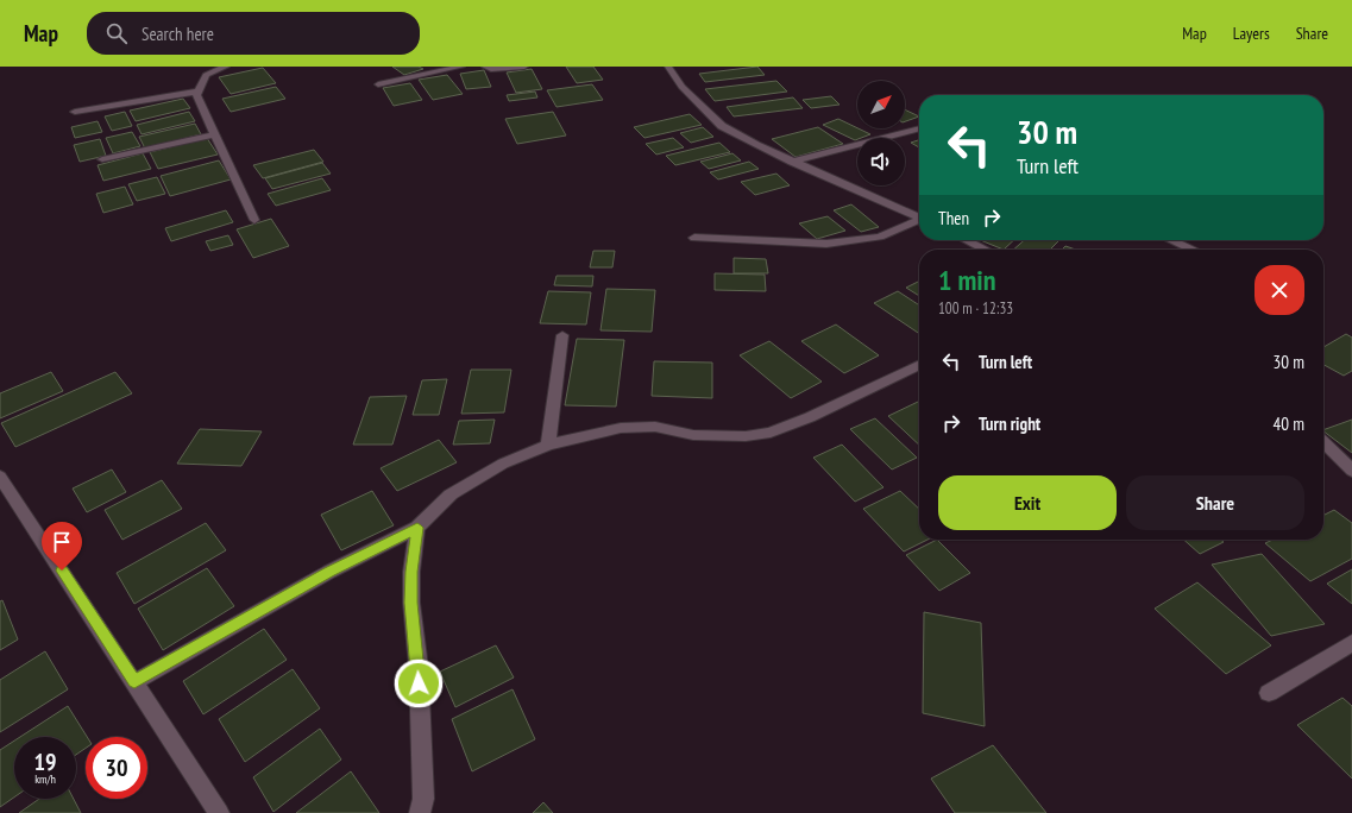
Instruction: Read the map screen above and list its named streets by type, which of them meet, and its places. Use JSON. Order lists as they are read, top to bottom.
{
  "north": "top right",
  "page": {
    "header": "Map",
    "search": "Search here",
    "nav": ["Map", "Layers", "Share"],
    "turn": ["30 m", "Turn left"],
    "then": "Then",
    "heading": ["1 min", "100 m · 12:33"],
    "list": [
      {
        "name": "Turn left",
        "value": "30 m"
      },
      {
        "name": "Turn right",
        "value": "40 m"
      }
    ],
    "buttons": ["Exit", "Share"],
    "speed": "19 km/h",
    "limit": "30"
  }
}
